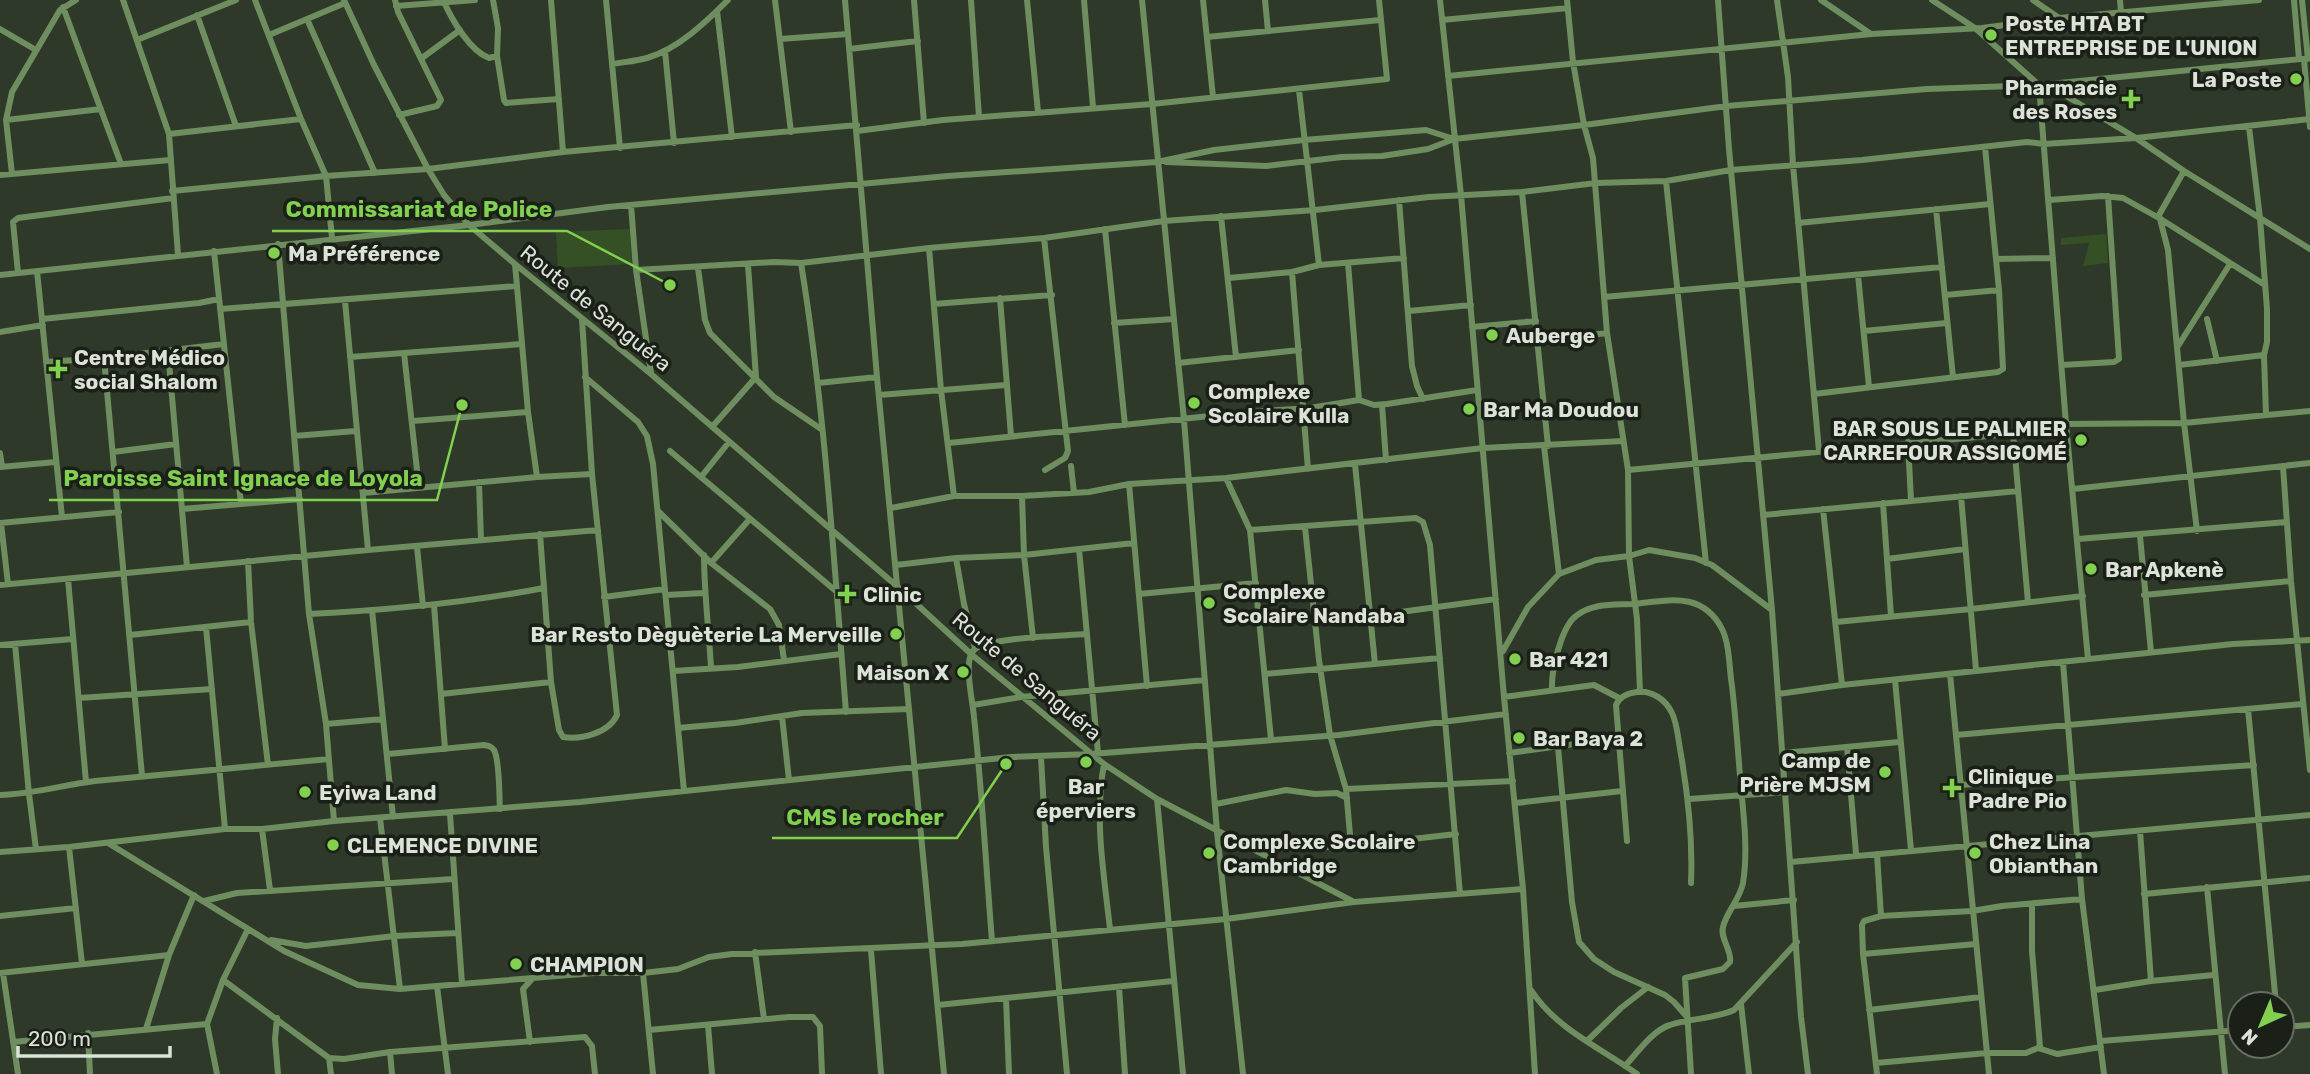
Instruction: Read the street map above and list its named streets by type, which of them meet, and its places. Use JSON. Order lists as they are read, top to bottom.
{
  "streets": {
    "street": ["Route de Sanguéra"]
  },
  "places": {
    "other": [
      "Poste HTA BT ENTREPRISE DE L'UNION",
      "La Poste",
      "Ma Préférence",
      "Commissariat de Police",
      "Auberge",
      "Complexe Scolaire Kulla",
      "Paroisse Saint Ignace de Loyola",
      "Bar Ma Doudou",
      "BAR SOUS LE PALMIER CARREFOUR ASSIGOMÉ",
      "Bar Apkenè",
      "Complexe Scolaire Nandaba",
      "Bar Resto Dèguèterie La Merveille",
      "Bar 421",
      "Maison X",
      "Bar Baya 2",
      "Bar éperviers",
      "CMS le rocher",
      "Camp de Prière MJSM",
      "Eyiwa Land",
      "CLEMENCE DIVINE",
      "Complexe Scolaire Cambridge",
      "Chez Lina Obianthan",
      "CHAMPION"
    ],
    "health": [
      "Pharmacie des Roses",
      "Centre Médico social Shalom",
      "Clinic",
      "Clinique Padre Pio"
    ]
  },
  "scale_bar": "200 m",
  "north": "bottom left"
}
